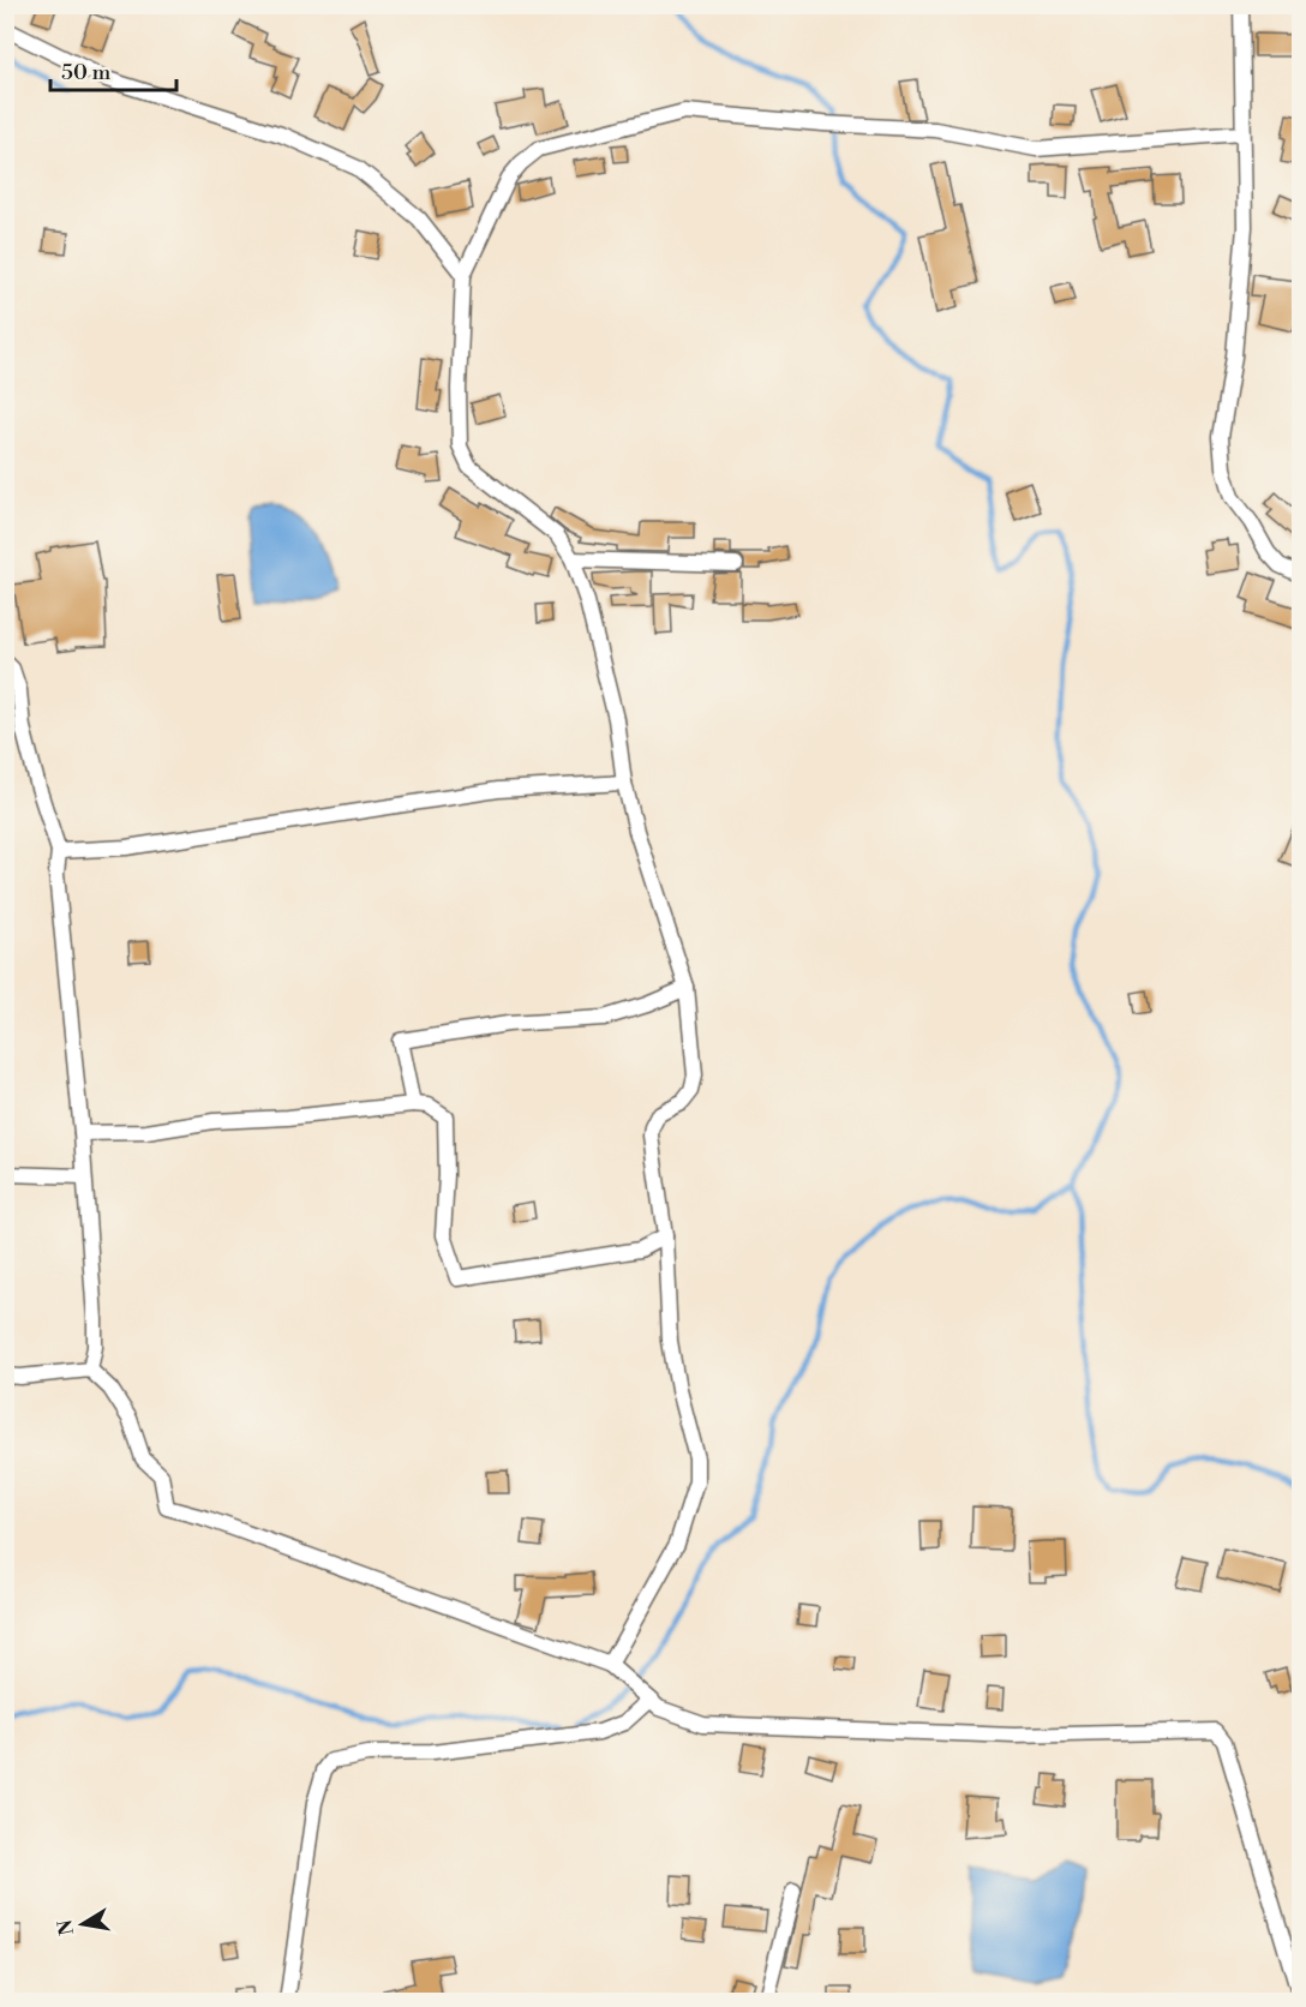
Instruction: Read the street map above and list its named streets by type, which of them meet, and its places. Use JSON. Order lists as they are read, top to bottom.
{
  "scale_bar": "50 m",
  "north": "left"
}
